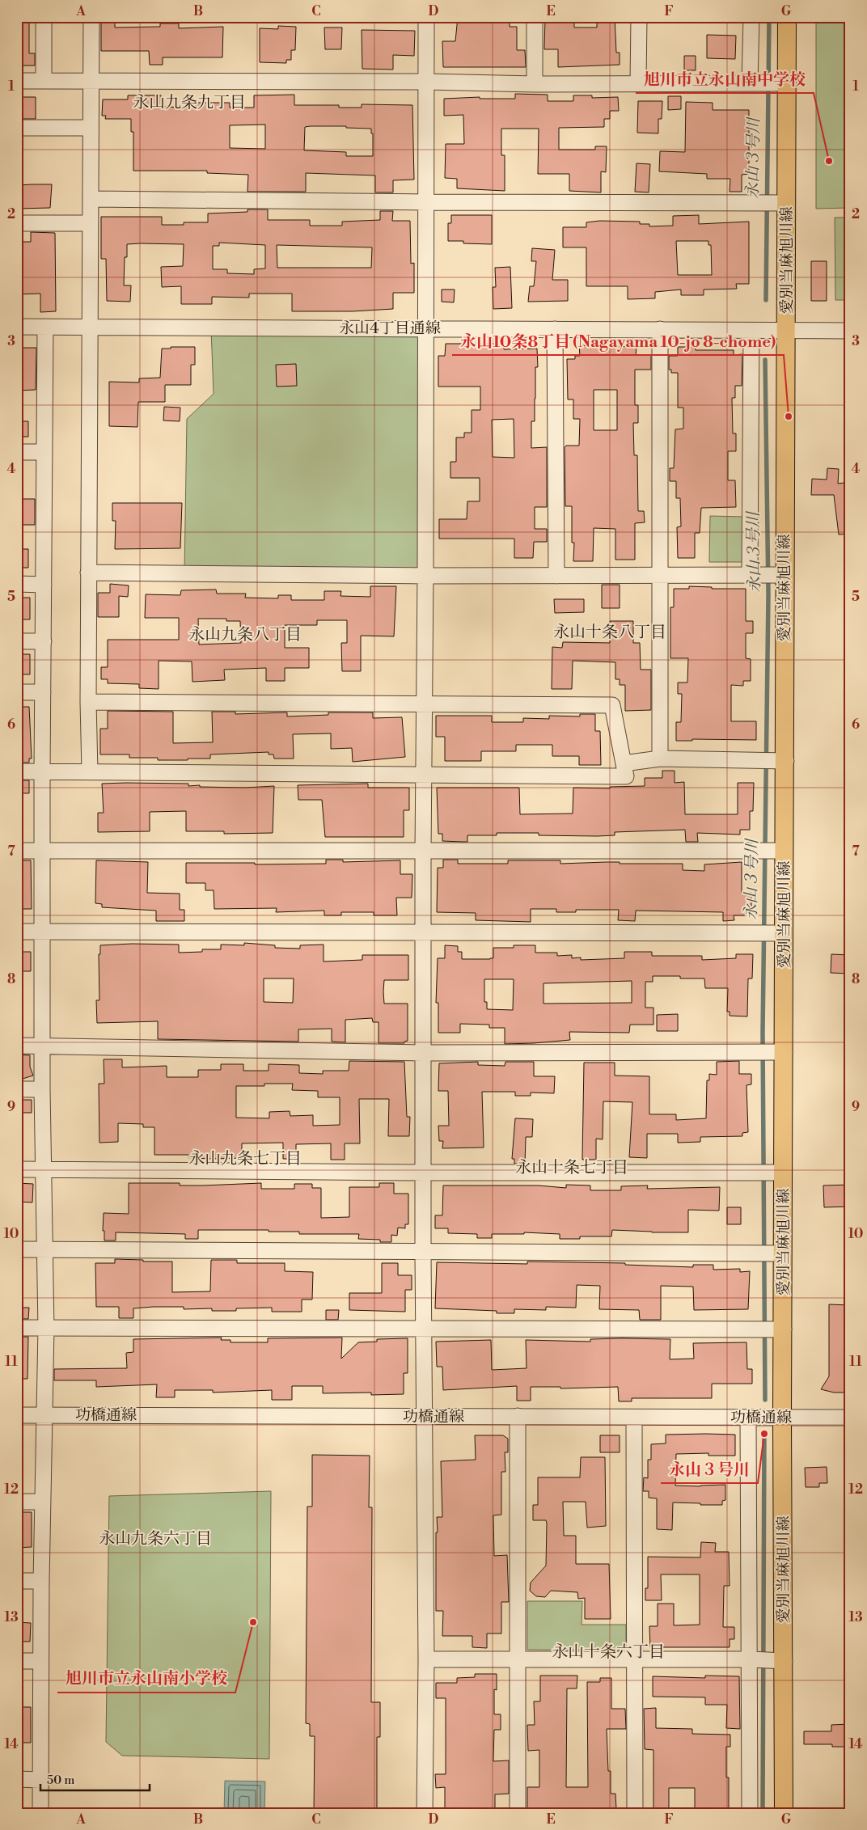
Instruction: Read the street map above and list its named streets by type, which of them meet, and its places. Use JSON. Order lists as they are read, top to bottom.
{
  "streets": {
    "main road": ["愛別当麻旭川線"],
    "street": ["永山4丁目通線", "功橋通線"]
  },
  "crossings": [
    ["愛別当麻旭川線", "永山4丁目通線"],
    ["愛別当麻旭川線", "功橋通線"]
  ],
  "districts": [
    "永山九条九丁目",
    "永山十条八丁目",
    "永山九条八丁目",
    "永山九条七丁目",
    "永山十条七丁目",
    "永山九条六丁目",
    "永山十条六丁目"
  ],
  "water": ["永山３号川"],
  "places": [
    "旭川市立永山南中学校",
    "永山10条8丁目 (Nagayama 10-jo 8-chome)",
    "永山３号川",
    "旭川市立永山南小学校"
  ],
  "scale_bar": "50 m",
  "grid": {
    "columns": [
      "A",
      "B",
      "C",
      "D",
      "E",
      "F",
      "G"
    ],
    "rows": [
      "1",
      "2",
      "3",
      "4",
      "5",
      "6",
      "7",
      "8",
      "9",
      "10",
      "11",
      "12",
      "13",
      "14"
    ]
  }
}
